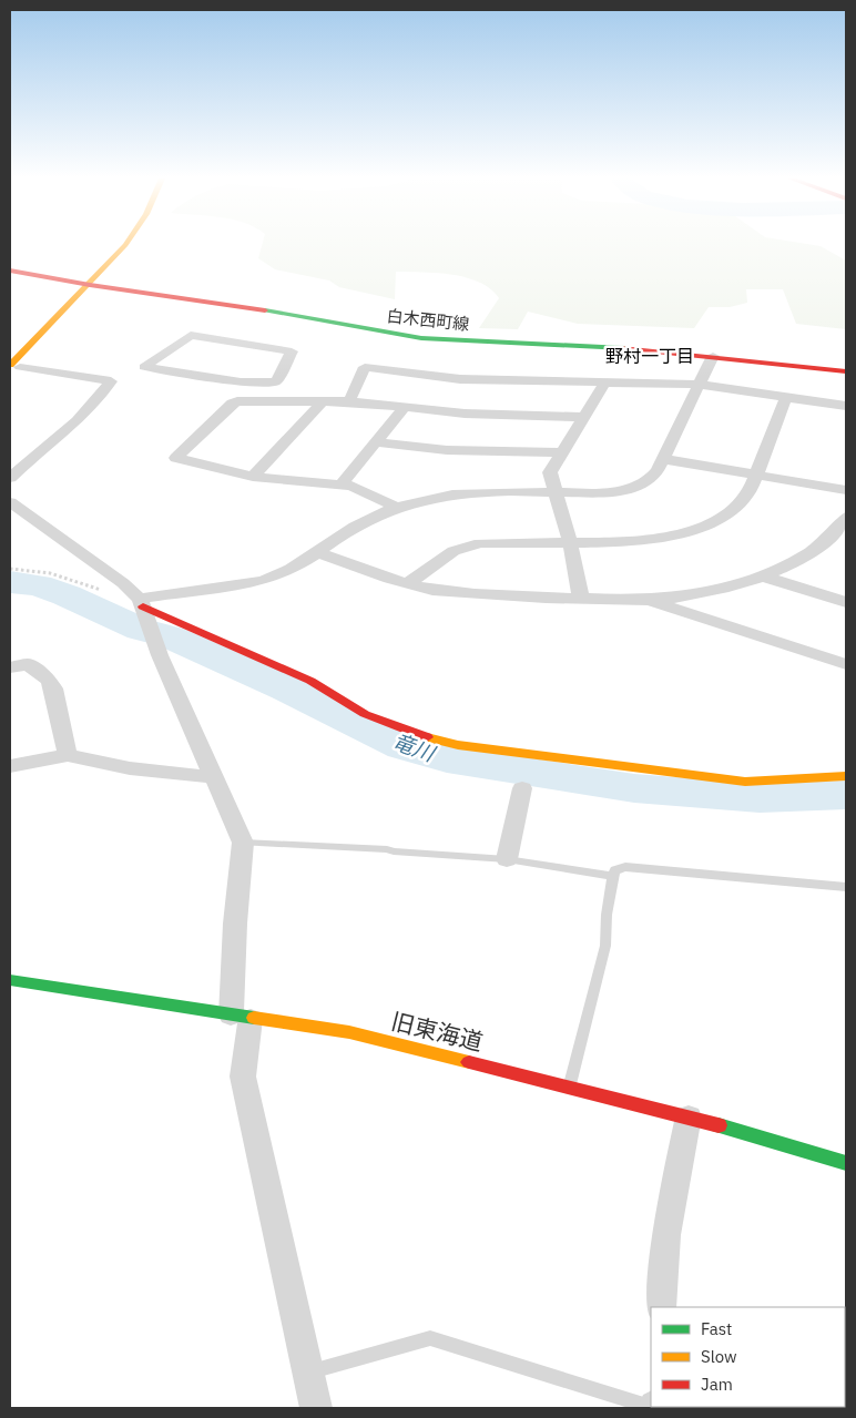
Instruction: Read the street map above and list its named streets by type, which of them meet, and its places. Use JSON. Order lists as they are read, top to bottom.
{
  "streets": {
    "street": ["白木西町線", "旧東海道"]
  },
  "districts": ["野村一丁目"],
  "water": ["竜川"],
  "legend": ["Fast", "Slow", "Jam"]
}
